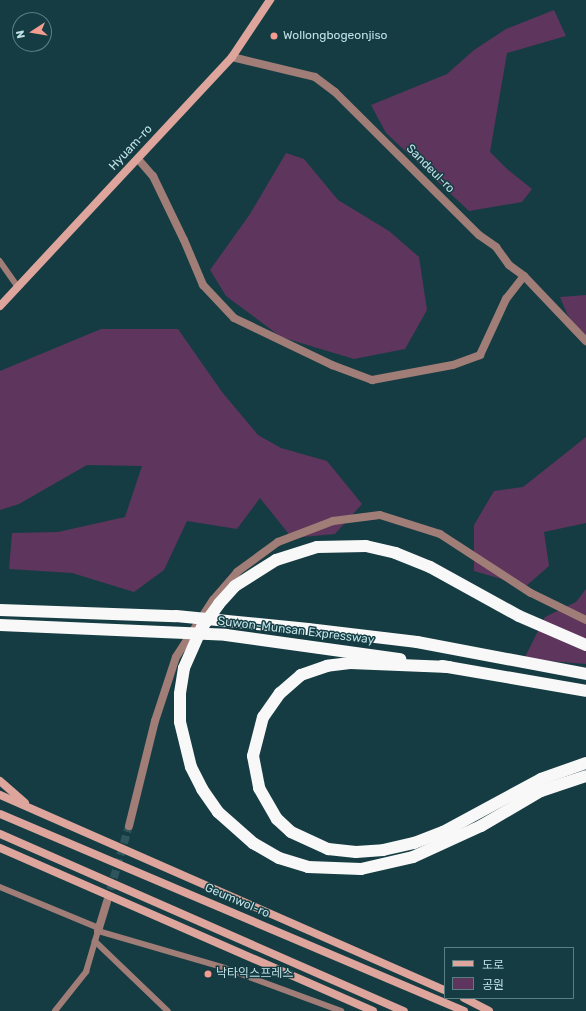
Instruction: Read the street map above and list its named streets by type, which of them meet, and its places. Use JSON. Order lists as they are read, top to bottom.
{
  "streets": {
    "highway": ["Suwon-Munsan Expressway"],
    "main road": ["Hyuam-ro", "Geumwol-ro"],
    "street": ["Sandeul-ro"]
  },
  "crossings": [
    ["Hyuam-ro", "Sandeul-ro"]
  ],
  "places": ["Wollongbogeonjiso", "낙타익스프레스"],
  "legend": ["도로", "공원"],
  "north": "left"
}
